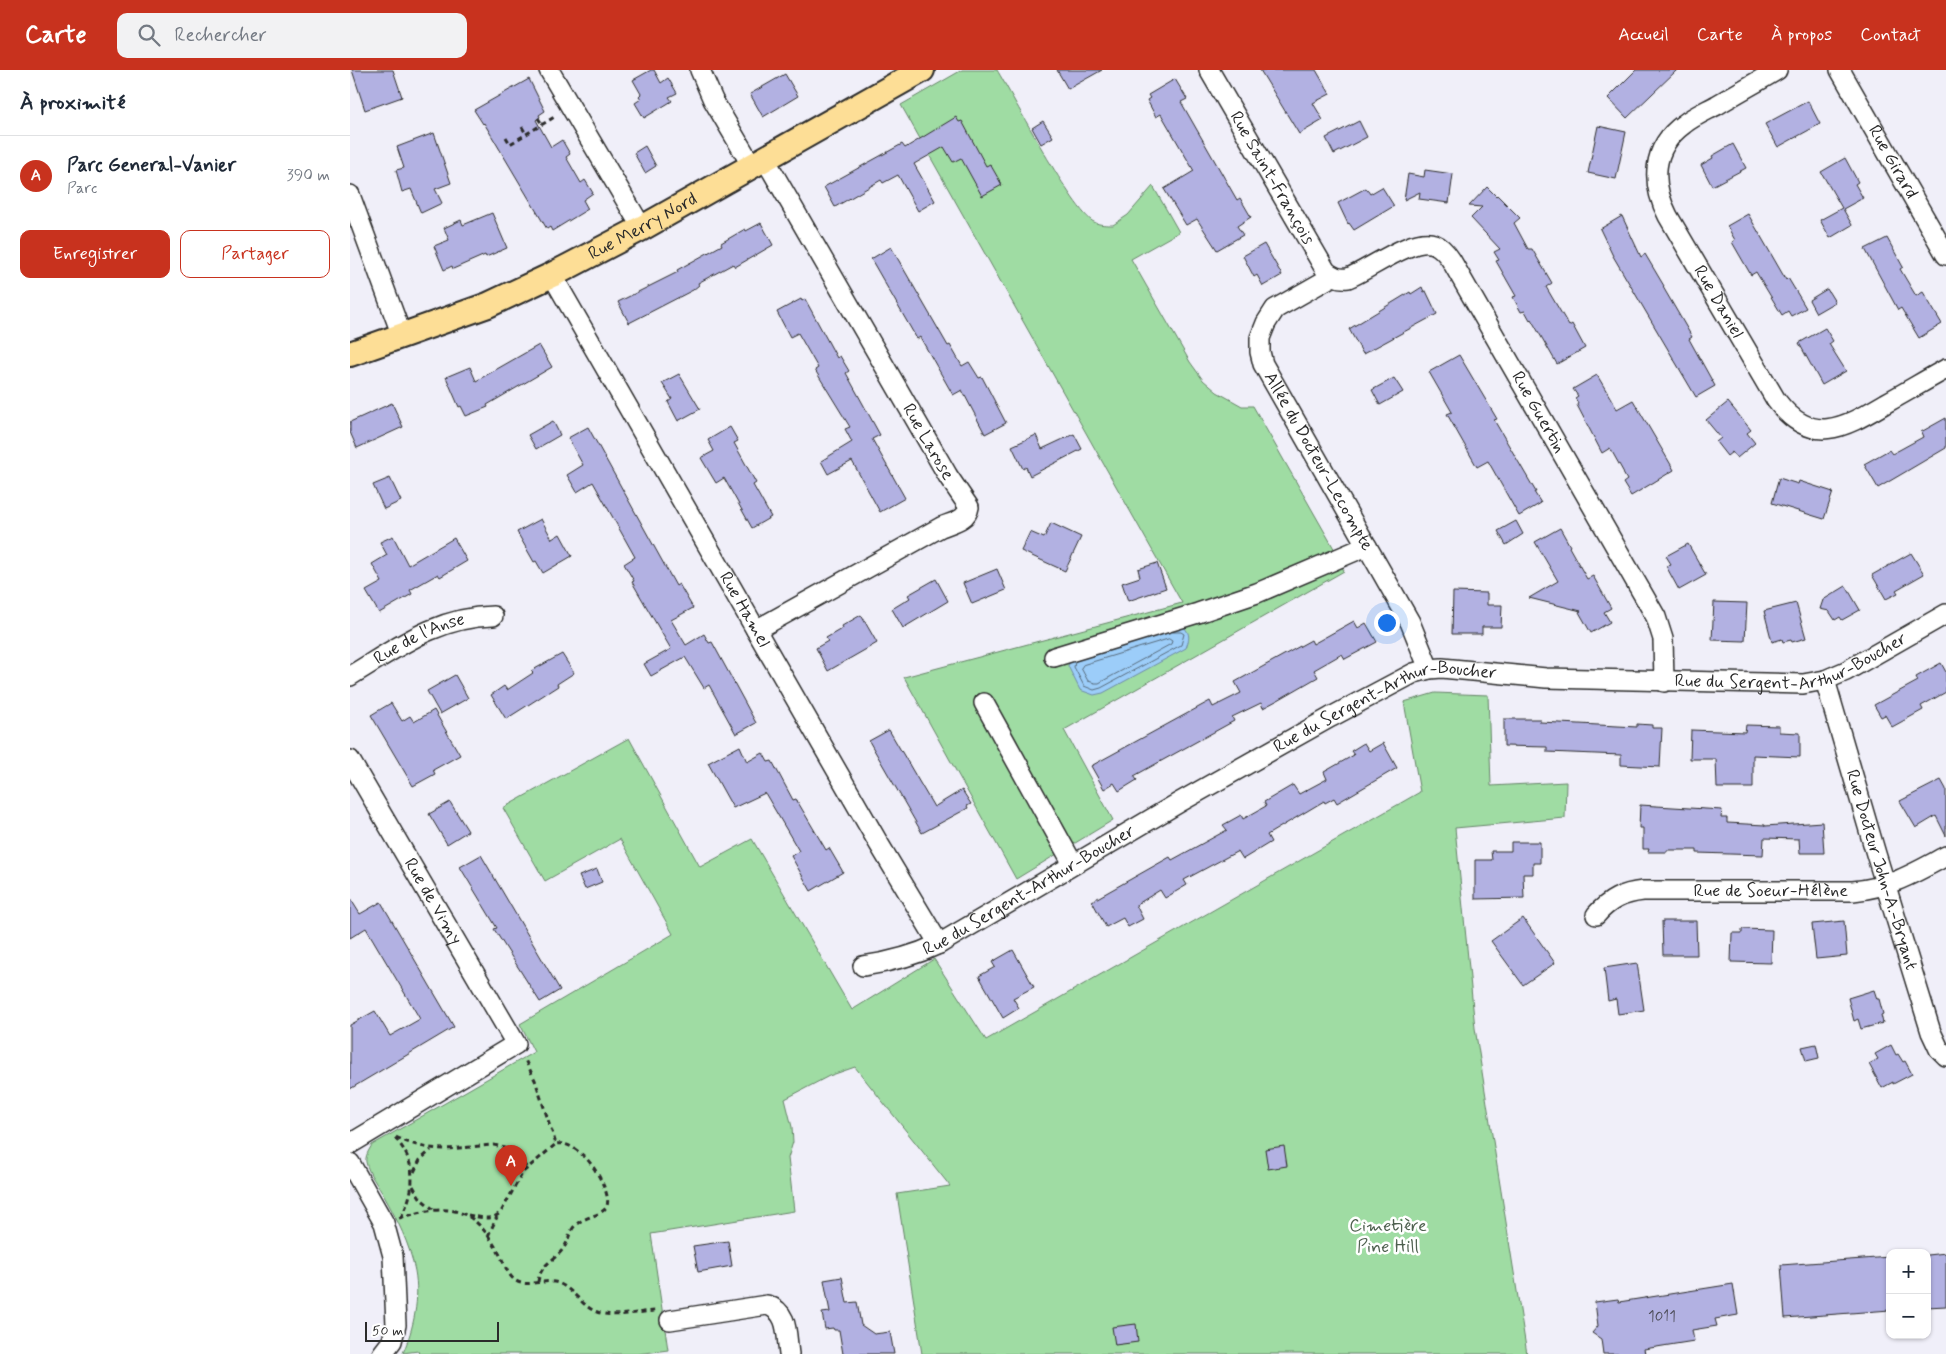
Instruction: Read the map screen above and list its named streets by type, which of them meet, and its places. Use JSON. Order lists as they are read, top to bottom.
{
  "streets": {
    "main road": ["Rue Merry Nord"],
    "street": [
      "Rue Girard",
      "Rue Saint-François",
      "Rue Daniel",
      "Rue Guertin",
      "Rue Larose",
      "Allée du Docteur-Lecompte",
      "Rue Hamel",
      "Rue de l'Anse",
      "Rue du Sergent-Arthur-Boucher",
      "Rue Docteur John-A.-Bryant",
      "Rue de Soeur-Hélène",
      "Rue de Vimy"
    ]
  },
  "crossings": [
    ["Rue Saint-François", "Rue Guertin"],
    ["Rue Saint-François", "Allée du Docteur-Lecompte"],
    ["Rue Merry Nord", "Rue Larose"],
    ["Rue Merry Nord", "Rue Hamel"],
    ["Rue Guertin", "Allée du Docteur-Lecompte"],
    ["Rue Guertin", "Rue du Sergent-Arthur-Boucher"],
    ["Rue Larose", "Rue Hamel"],
    ["Allée du Docteur-Lecompte", "Rue du Sergent-Arthur-Boucher"],
    ["Rue Hamel", "Rue du Sergent-Arthur-Boucher"],
    ["Rue du Sergent-Arthur-Boucher", "Rue Docteur John-A.-Bryant"],
    ["Rue Docteur John-A.-Bryant", "Rue de Soeur-Hélène"]
  ],
  "parks": ["Cimetière Pine Hill"],
  "house_numbers": ["1011"],
  "scale_bar": "50 m",
  "page": {
    "header": "Carte",
    "search": "Rechercher",
    "nav": [
      "Accueil",
      "Carte",
      "À propos",
      "Contact"
    ],
    "heading": "À proximité",
    "list": [
      {
        "mark": "A",
        "name": "Parc General-Vanier",
        "note": "Parc",
        "value": "390 m"
      }
    ],
    "buttons": ["Enregistrer", "Partager"],
    "pins": "A",
    "map_buttons": ["+", "−"],
    "scale": "50 m"
  }
}
